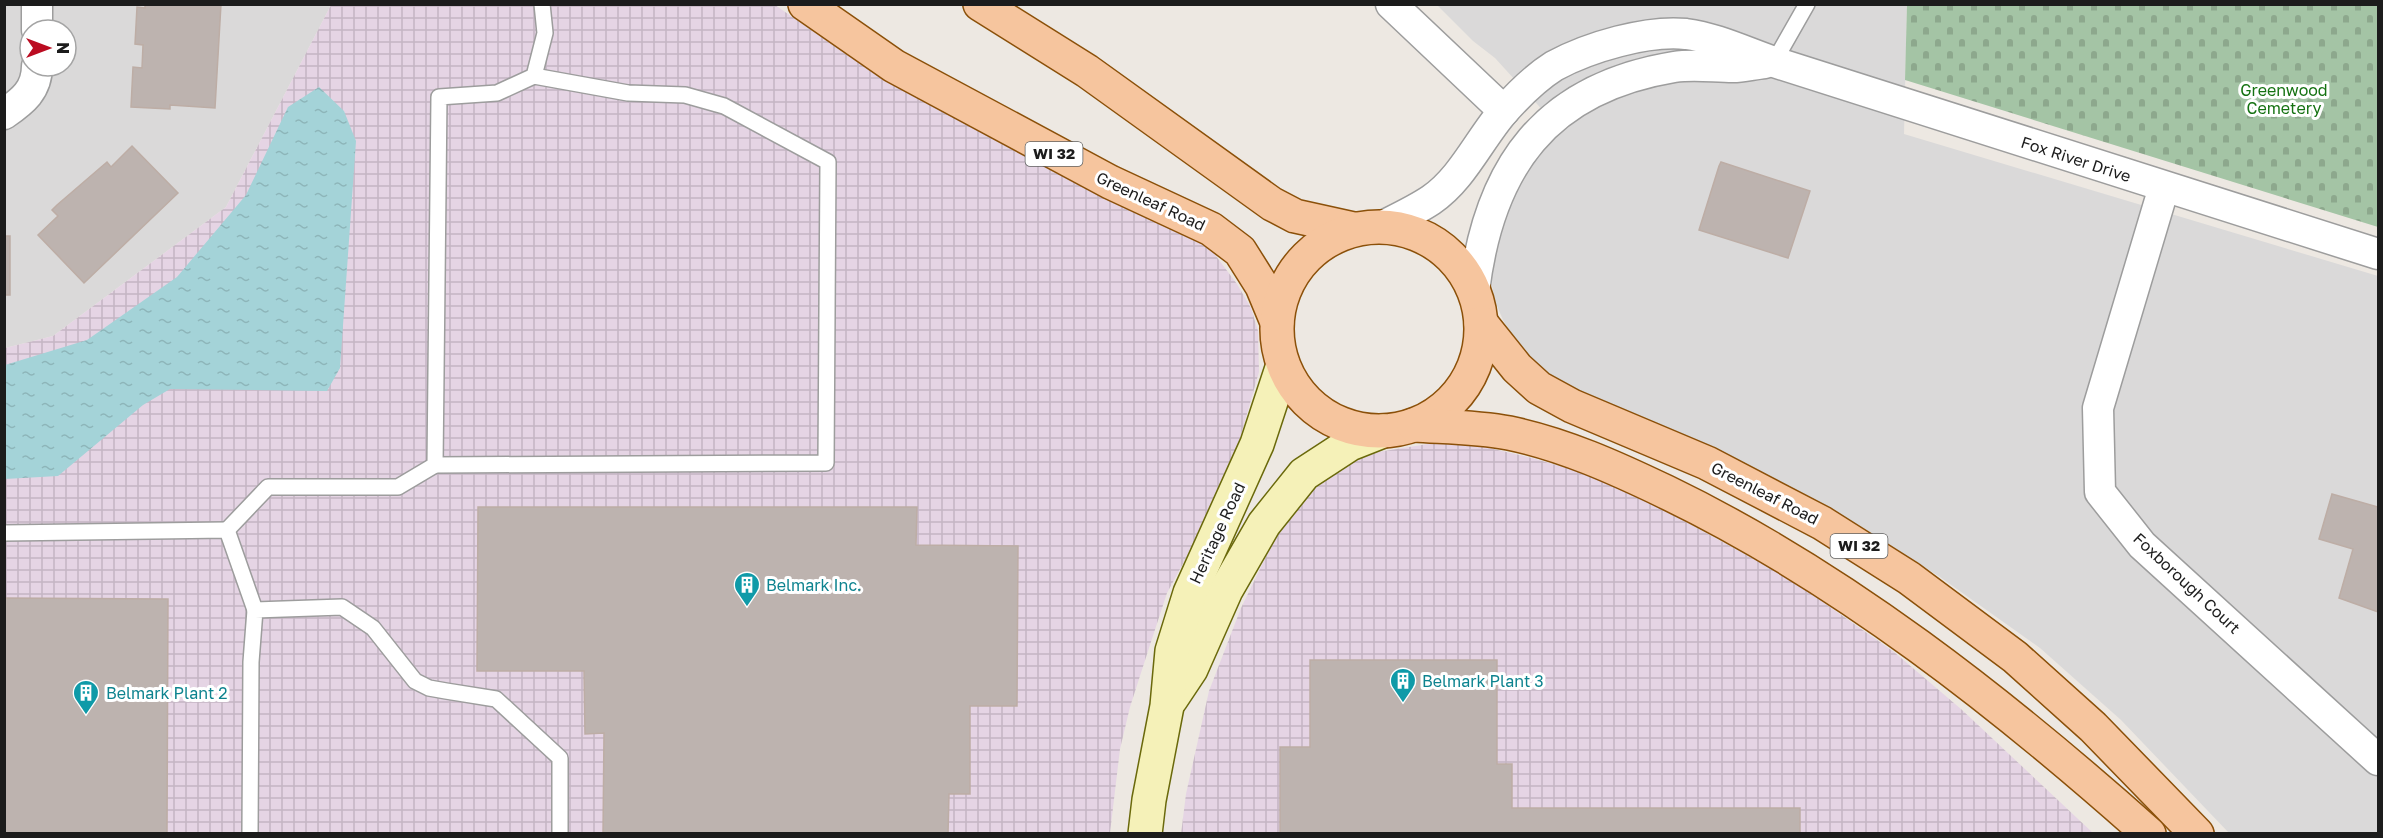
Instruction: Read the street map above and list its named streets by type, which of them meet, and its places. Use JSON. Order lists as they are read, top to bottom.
{
  "streets": {
    "main road": ["WI 32", "Greenleaf Road", "Heritage Road"],
    "street": ["Fox River Drive", "Foxborough Court"]
  },
  "crossings": [
    ["WI 32", "Fox River Drive"],
    ["WI 32", "Greenleaf Road"],
    ["WI 32", "Heritage Road"],
    ["Fox River Drive", "Greenleaf Road"],
    ["Fox River Drive", "Heritage Road"],
    ["Fox River Drive", "Foxborough Court"],
    ["Greenleaf Road", "Heritage Road"]
  ],
  "parks": ["Greenwood Cemetery"],
  "places": {
    "building": ["Belmark Inc.", "Belmark Plant 3", "Belmark Plant 2"]
  },
  "north": "right"
}
